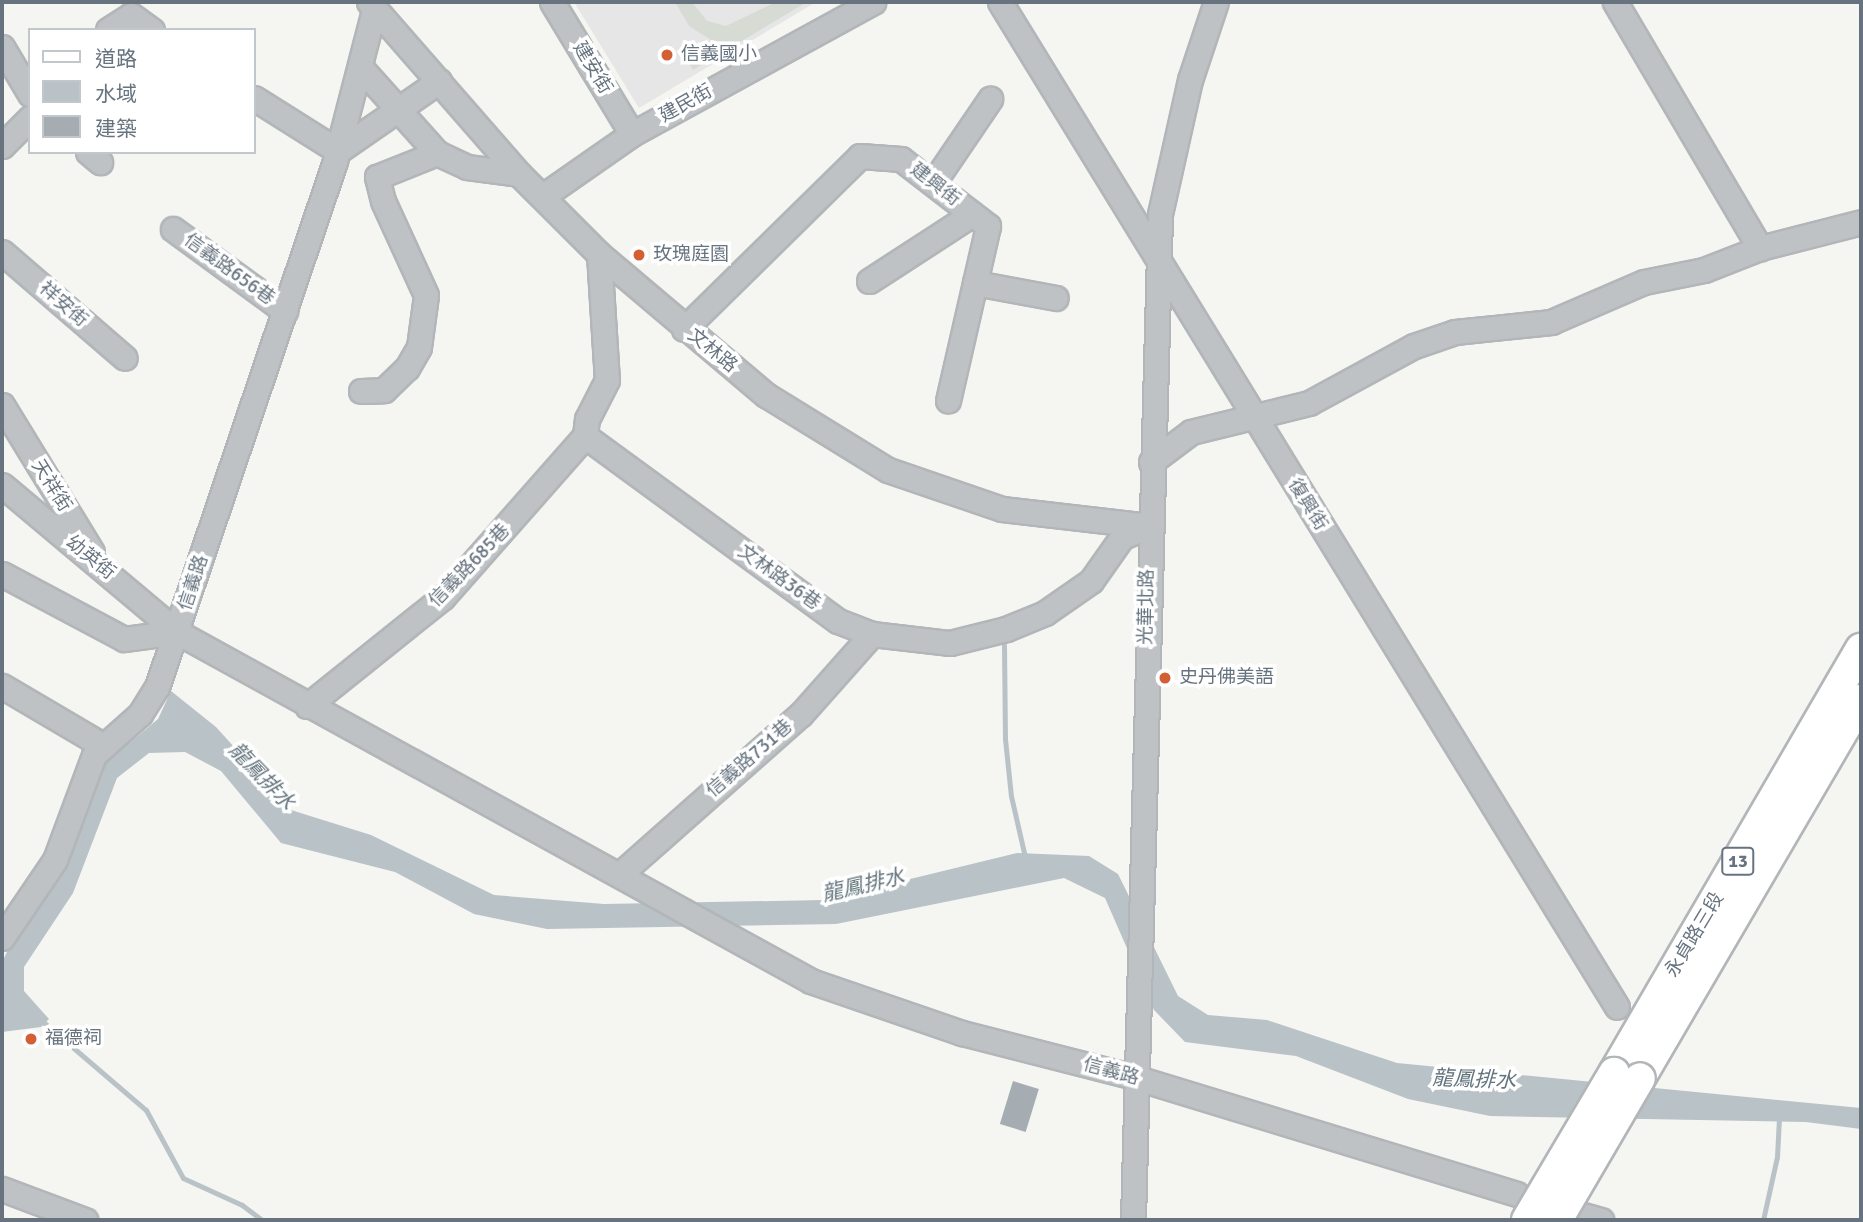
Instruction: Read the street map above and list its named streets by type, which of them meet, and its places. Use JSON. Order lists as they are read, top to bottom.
{
  "streets": {
    "main road": ["13", "永貞路三段"],
    "street": [
      "建安街",
      "建民街",
      "建興街",
      "信義路656巷",
      "祥安街",
      "文林路",
      "天祥街",
      "復興街",
      "幼英街",
      "信義路685巷",
      "文林路36巷",
      "信義路",
      "光華北路",
      "信義路731巷"
    ]
  },
  "crossings": [
    ["建安街", "建民街"],
    ["建民街", "文林路"],
    ["建興街", "文林路"],
    ["信義路656巷", "信義路"],
    ["文林路", "文林路36巷"],
    ["文林路", "信義路"],
    ["文林路", "光華北路"],
    ["天祥街", "幼英街"],
    ["復興街", "光華北路"],
    ["幼英街", "信義路"],
    ["信義路685巷", "文林路36巷"],
    ["信義路685巷", "信義路"],
    ["文林路36巷", "光華北路"],
    ["文林路36巷", "信義路731巷"],
    ["信義路", "光華北路"],
    ["信義路", "信義路731巷"],
    ["信義路", "永貞路三段"]
  ],
  "water": ["龍鳳排水"],
  "places": [
    "信義國小",
    "玫瑰庭園",
    "史丹佛美語",
    "福德祠"
  ],
  "legend": ["道路", "水域", "建築"]
}
